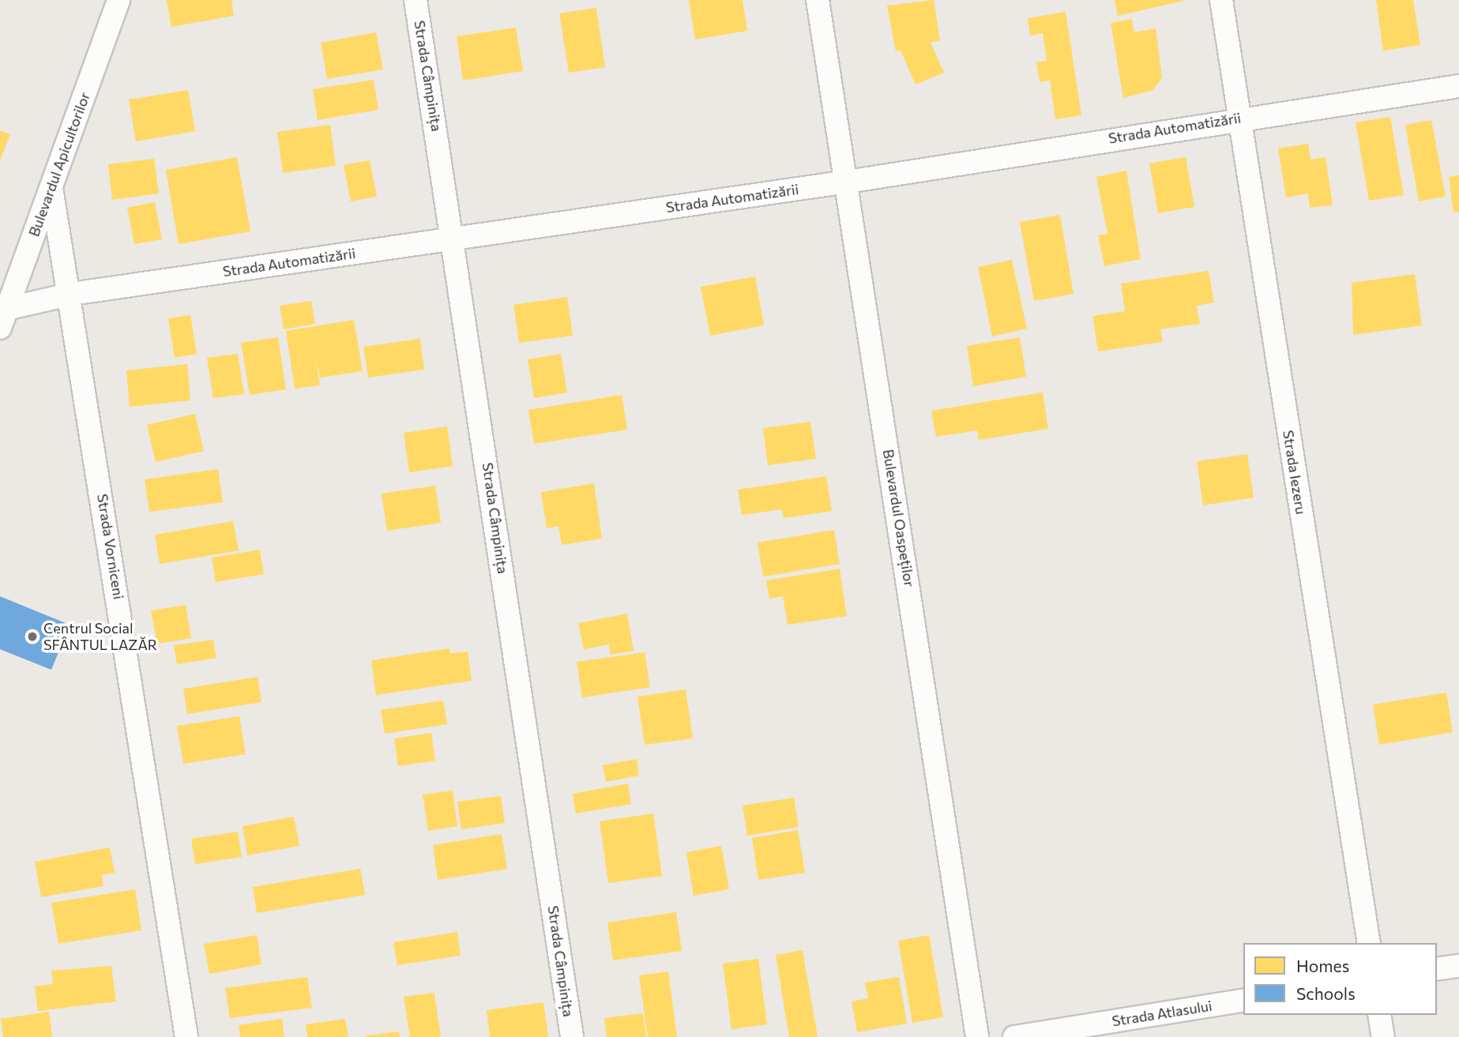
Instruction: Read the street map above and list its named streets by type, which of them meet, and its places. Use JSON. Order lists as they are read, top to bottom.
{
  "streets": {
    "street": [
      "Strada Câmpinița",
      "Strada Automatizării",
      "Bulevardul Apicultorilor",
      "Strada Iezeru",
      "Bulevardul Oaspeților",
      "Strada Vorniceni",
      "Strada Atlasului"
    ]
  },
  "crossings": [
    ["Strada Câmpinița", "Strada Automatizării"],
    ["Strada Automatizării", "Bulevardul Apicultorilor"],
    ["Strada Automatizării", "Strada Iezeru"],
    ["Strada Automatizării", "Bulevardul Oaspeților"],
    ["Strada Automatizării", "Strada Vorniceni"],
    ["Bulevardul Apicultorilor", "Strada Vorniceni"]
  ],
  "places": ["Centrul Social SFÂNTUL LAZĂR"],
  "legend": ["Homes", "Schools"]
}
